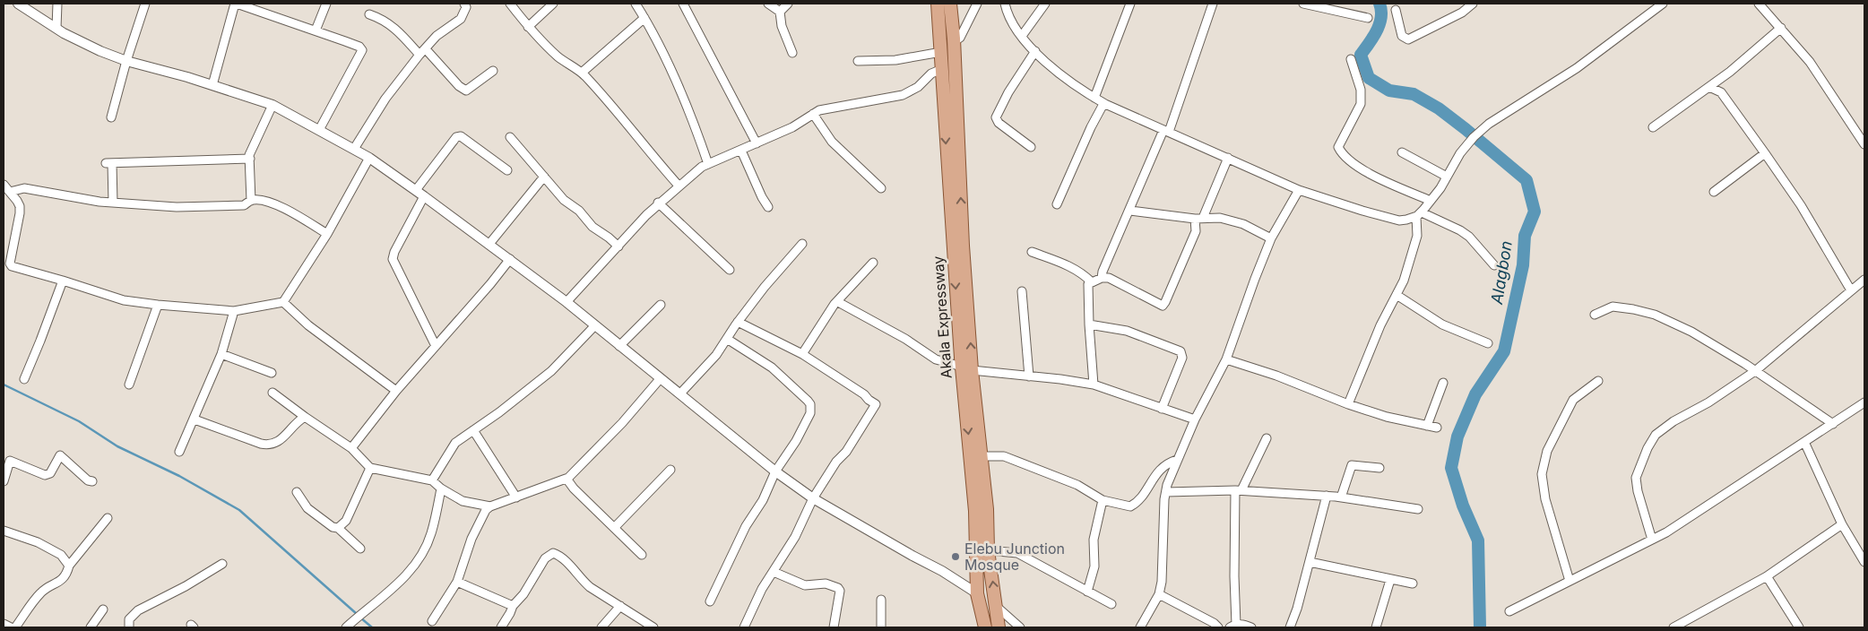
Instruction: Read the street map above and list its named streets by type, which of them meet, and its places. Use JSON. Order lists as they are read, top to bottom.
{
  "streets": {
    "main road": ["Akala Expressway"]
  },
  "water": ["Alagbon"],
  "places": ["Elebu Junction Mosque"]
}
